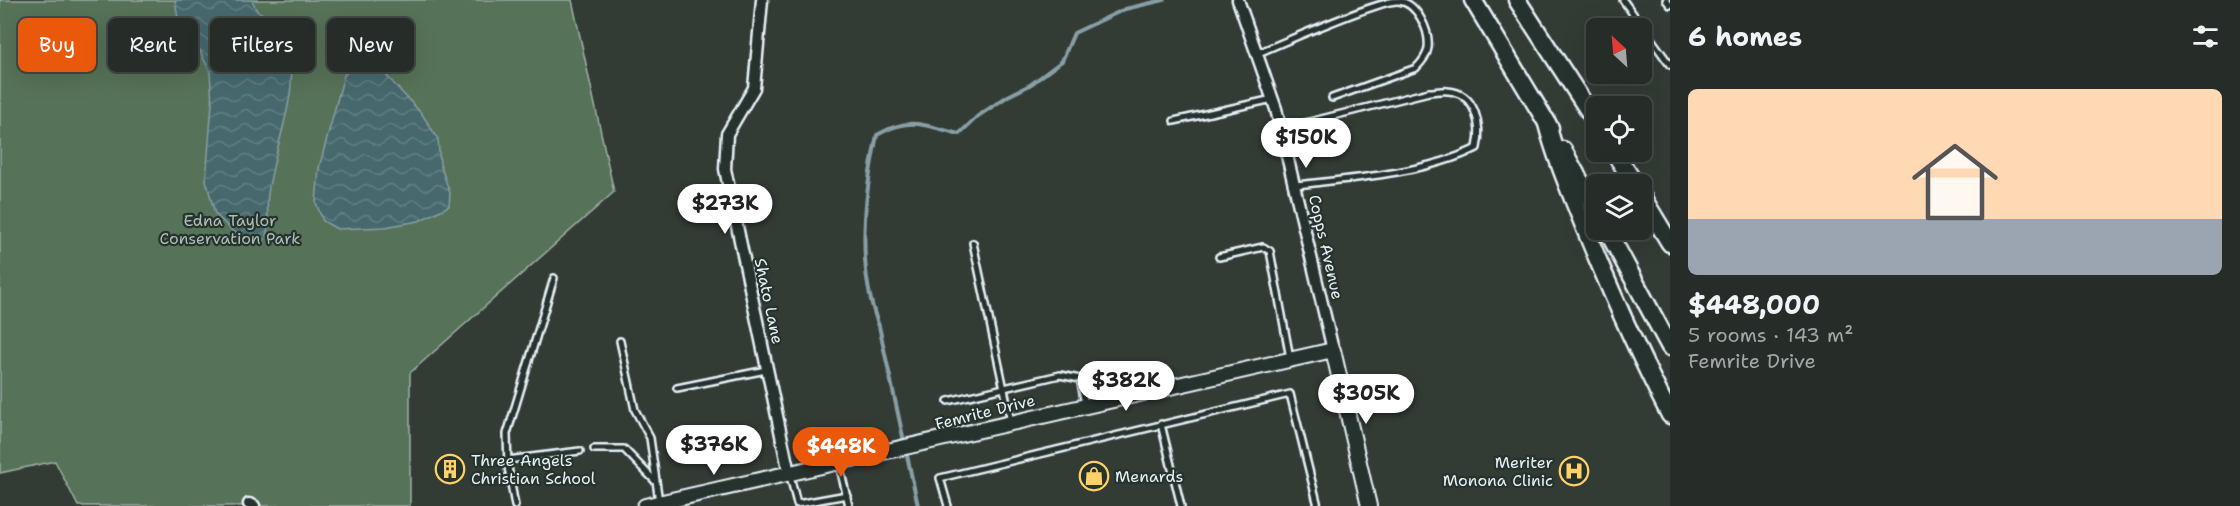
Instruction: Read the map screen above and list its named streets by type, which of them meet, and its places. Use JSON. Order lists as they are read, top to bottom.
{
  "streets": {
    "street": ["Copps Avenue", "Shato Lane", "Femrite Drive"]
  },
  "crossings": [
    ["Copps Avenue", "Femrite Drive"],
    ["Shato Lane", "Femrite Drive"]
  ],
  "parks": ["Edna Taylor Conservation Park"],
  "places": {
    "building": ["Three Angels Christian School"],
    "hospital": ["Meriter Monona Clinic"],
    "shop": ["Menards"]
  },
  "north": "top left",
  "page": {
    "heading": "6 homes",
    "chip": [
      "Buy",
      "Rent",
      "Filters",
      "New"
    ],
    "list": [
      {
        "name": "$448,000",
        "note": "5 rooms · 143 m² · Femrite Drive"
      }
    ],
    "price": [
      "$150K",
      "$273K",
      "$382K",
      "$305K",
      "$376K",
      "$448K"
    ]
  }
}
